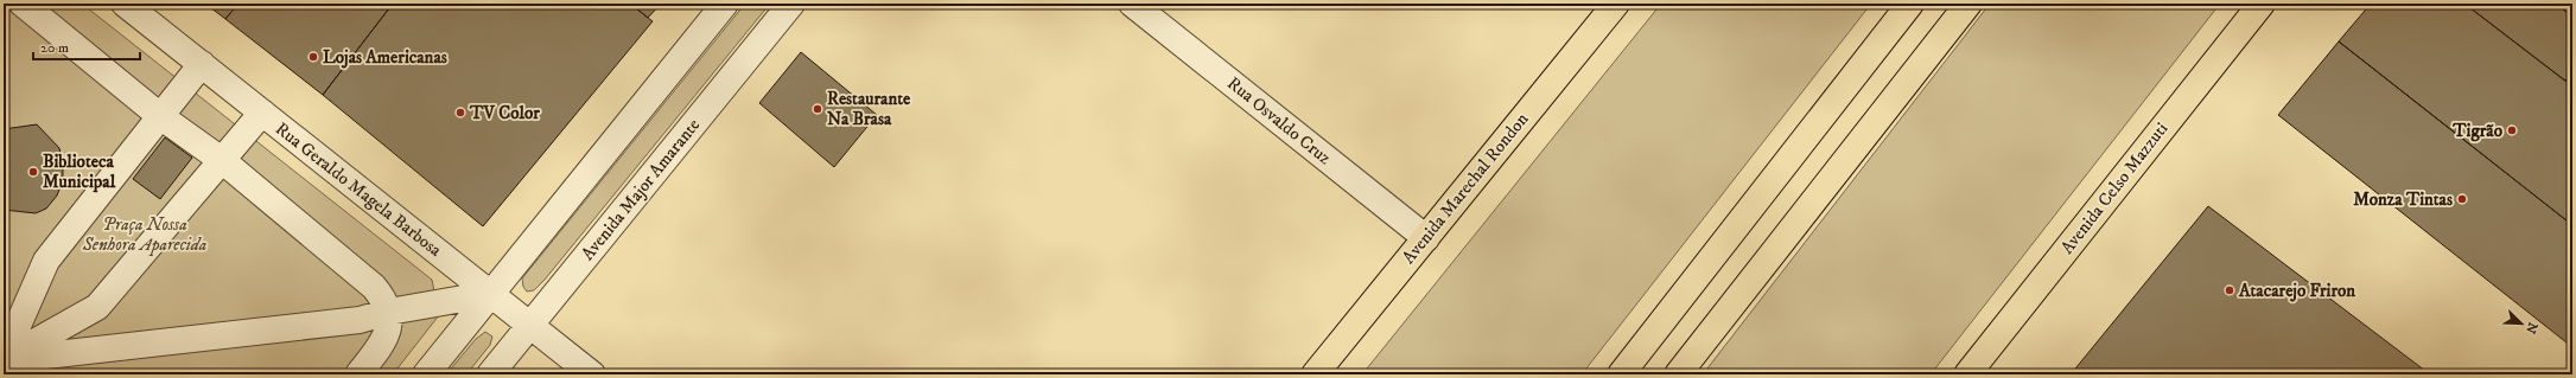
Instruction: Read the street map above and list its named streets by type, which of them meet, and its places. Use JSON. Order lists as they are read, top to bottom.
{
  "streets": {
    "main road": ["Avenida Marechal Rondon", "Avenida Celso Mazzuti"],
    "street": ["Rua Osvaldo Cruz", "Rua Geraldo Magela Barbosa", "Avenida Major Amarante"]
  },
  "crossings": [
    ["Rua Osvaldo Cruz", "Avenida Marechal Rondon"],
    ["Rua Geraldo Magela Barbosa", "Avenida Major Amarante"]
  ],
  "parks": ["Praça Nossa Senhora Aparecida"],
  "places": [
    "Lojas Americanas",
    "Restaurante Na Brasa",
    "TV Color",
    "Tigrão",
    "Biblioteca Municipal",
    "Monza Tintas",
    "Atacarejo Friron"
  ],
  "scale_bar": "20 m",
  "north": "bottom right"
}
